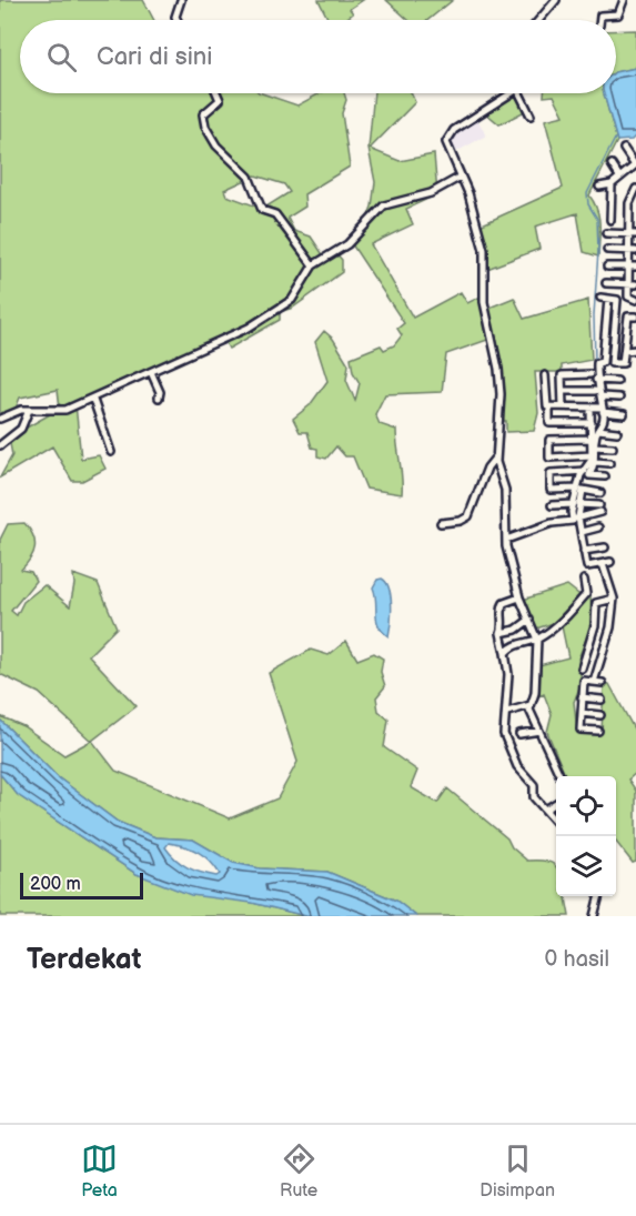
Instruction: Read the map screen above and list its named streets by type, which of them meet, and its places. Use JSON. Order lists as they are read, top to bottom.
{
  "scale_bar": "200 m",
  "page": {
    "search": "Cari di sini",
    "scale": "200 m",
    "heading": ["Terdekat", "0 hasil"],
    "nav": ["Peta", "Rute", "Disimpan"]
  }
}
